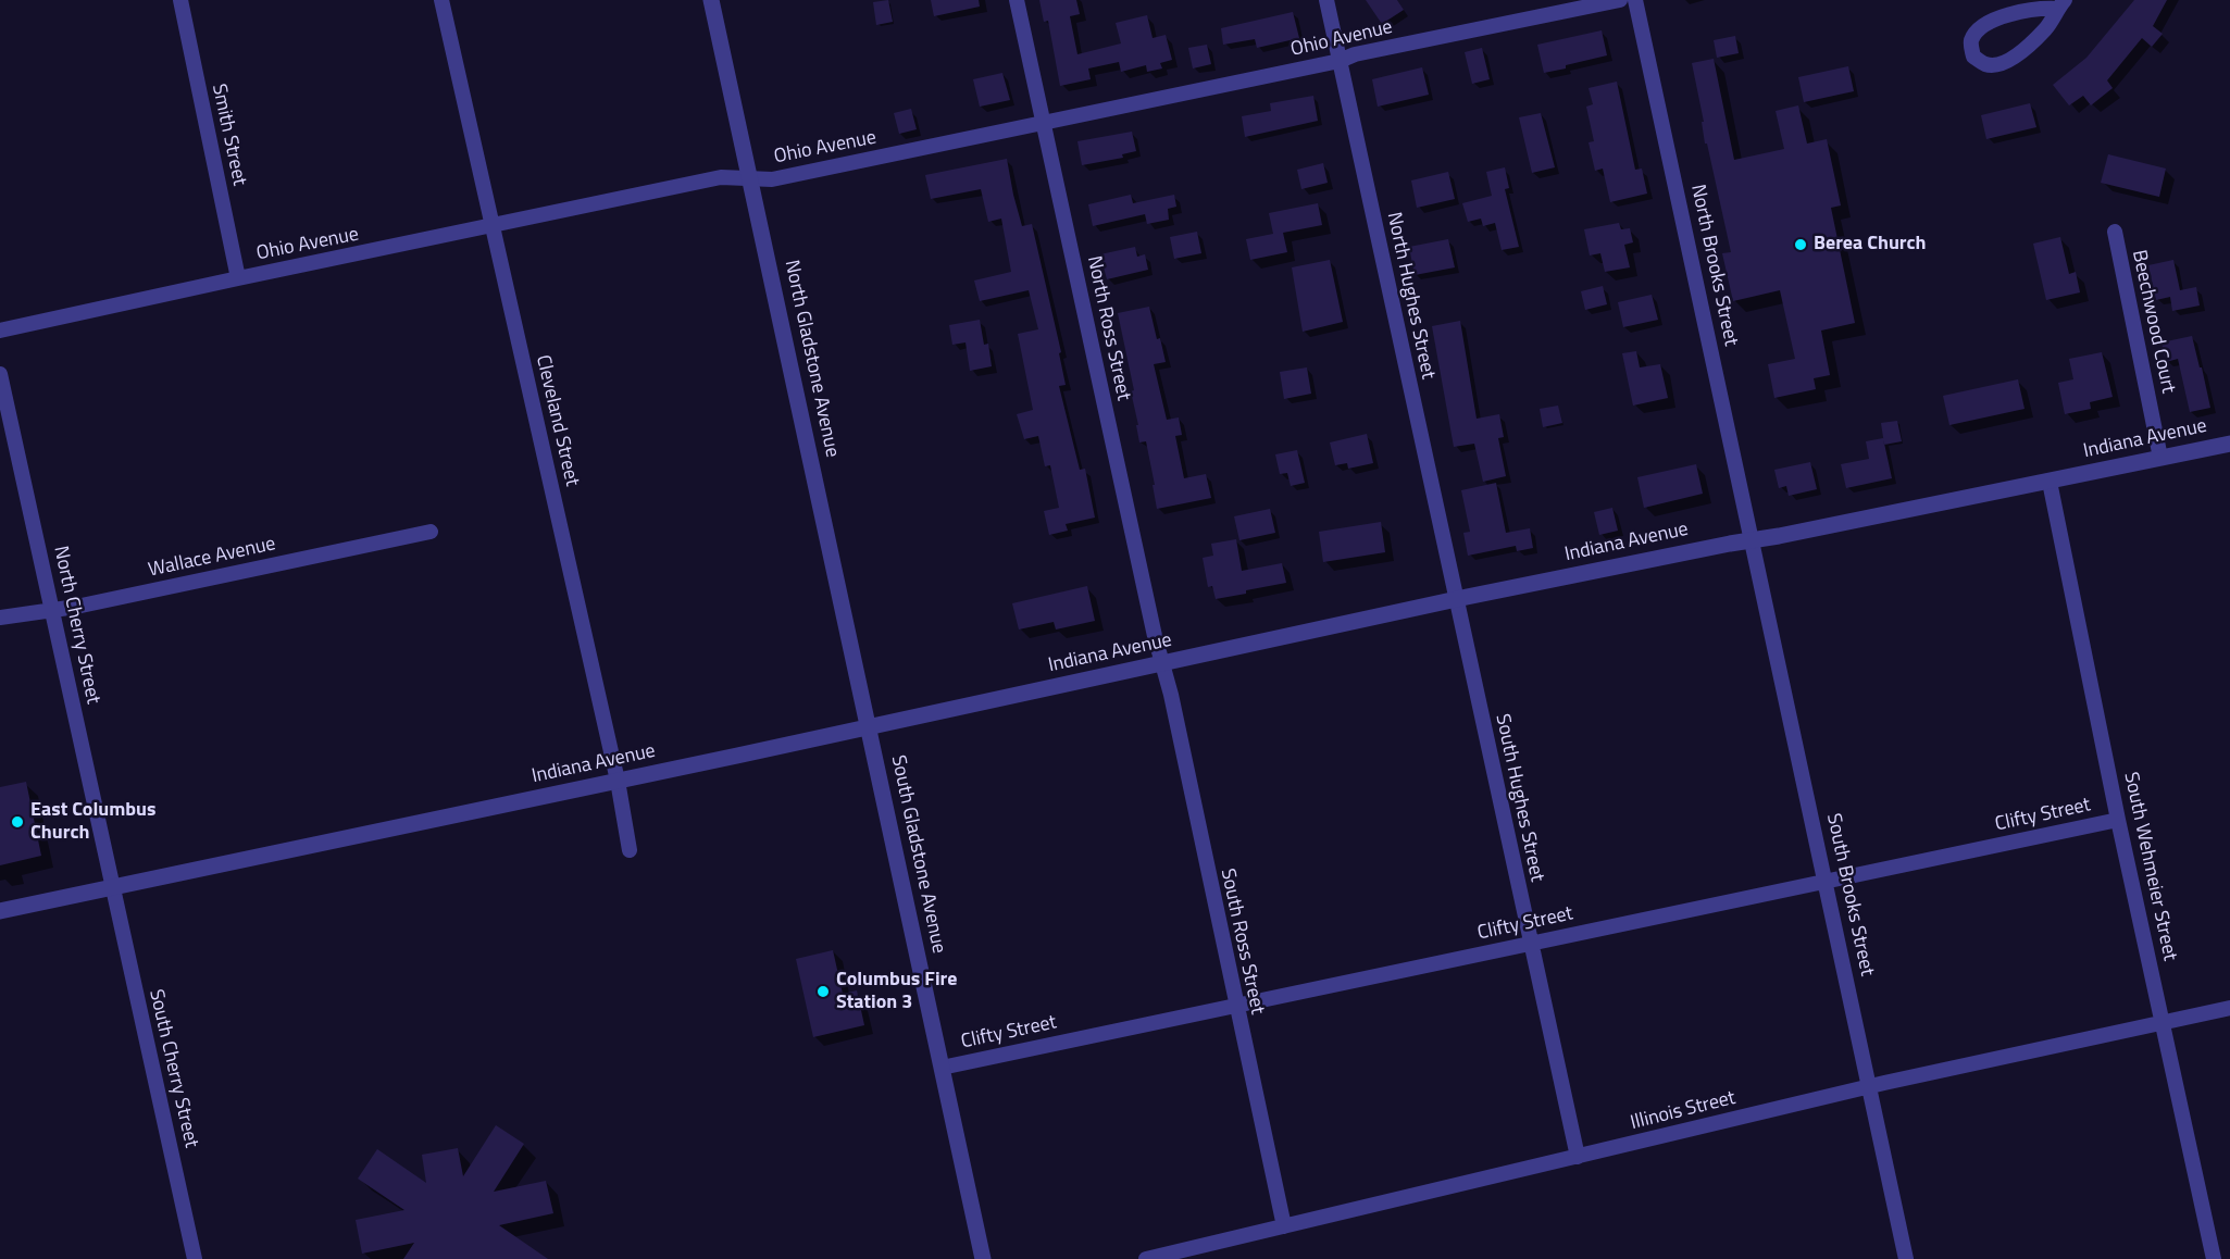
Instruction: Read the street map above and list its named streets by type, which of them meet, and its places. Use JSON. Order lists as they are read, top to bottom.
{
  "streets": {
    "street": [
      "Ohio Avenue",
      "Smith Street",
      "North Brooks Street",
      "North Hughes Street",
      "Beechwood Court",
      "North Ross Street",
      "North Gladstone Avenue",
      "Cleveland Street",
      "Indiana Avenue",
      "Wallace Avenue",
      "North Cherry Street",
      "South Hughes Street",
      "Clifty Street",
      "South Gladstone Avenue",
      "South Wehmeier Street",
      "South Brooks Street",
      "South Ross Street",
      "South Cherry Street",
      "Illinois Street"
    ]
  },
  "crossings": [
    ["Ohio Avenue", "Smith Street"],
    ["Ohio Avenue", "North Hughes Street"],
    ["Ohio Avenue", "North Ross Street"],
    ["Ohio Avenue", "North Gladstone Avenue"],
    ["Ohio Avenue", "Cleveland Street"],
    ["North Brooks Street", "Indiana Avenue"],
    ["North Brooks Street", "South Brooks Street"],
    ["North Hughes Street", "Indiana Avenue"],
    ["North Hughes Street", "South Hughes Street"],
    ["Beechwood Court", "Indiana Avenue"],
    ["North Ross Street", "Indiana Avenue"],
    ["North Ross Street", "South Ross Street"],
    ["North Gladstone Avenue", "Indiana Avenue"],
    ["North Gladstone Avenue", "South Gladstone Avenue"],
    ["Cleveland Street", "Indiana Avenue"],
    ["Indiana Avenue", "North Cherry Street"],
    ["Indiana Avenue", "South Hughes Street"],
    ["Indiana Avenue", "South Gladstone Avenue"],
    ["Indiana Avenue", "South Wehmeier Street"],
    ["Indiana Avenue", "South Brooks Street"],
    ["Indiana Avenue", "South Ross Street"],
    ["Indiana Avenue", "South Cherry Street"],
    ["Wallace Avenue", "North Cherry Street"],
    ["North Cherry Street", "South Cherry Street"],
    ["South Hughes Street", "Clifty Street"],
    ["South Hughes Street", "Illinois Street"],
    ["Clifty Street", "South Gladstone Avenue"],
    ["Clifty Street", "South Wehmeier Street"],
    ["Clifty Street", "South Brooks Street"],
    ["Clifty Street", "South Ross Street"],
    ["South Wehmeier Street", "Illinois Street"],
    ["South Brooks Street", "Illinois Street"],
    ["South Ross Street", "Illinois Street"]
  ],
  "places": ["Berea Church", "East Columbus Church", "Columbus Fire Station 3"]
}
